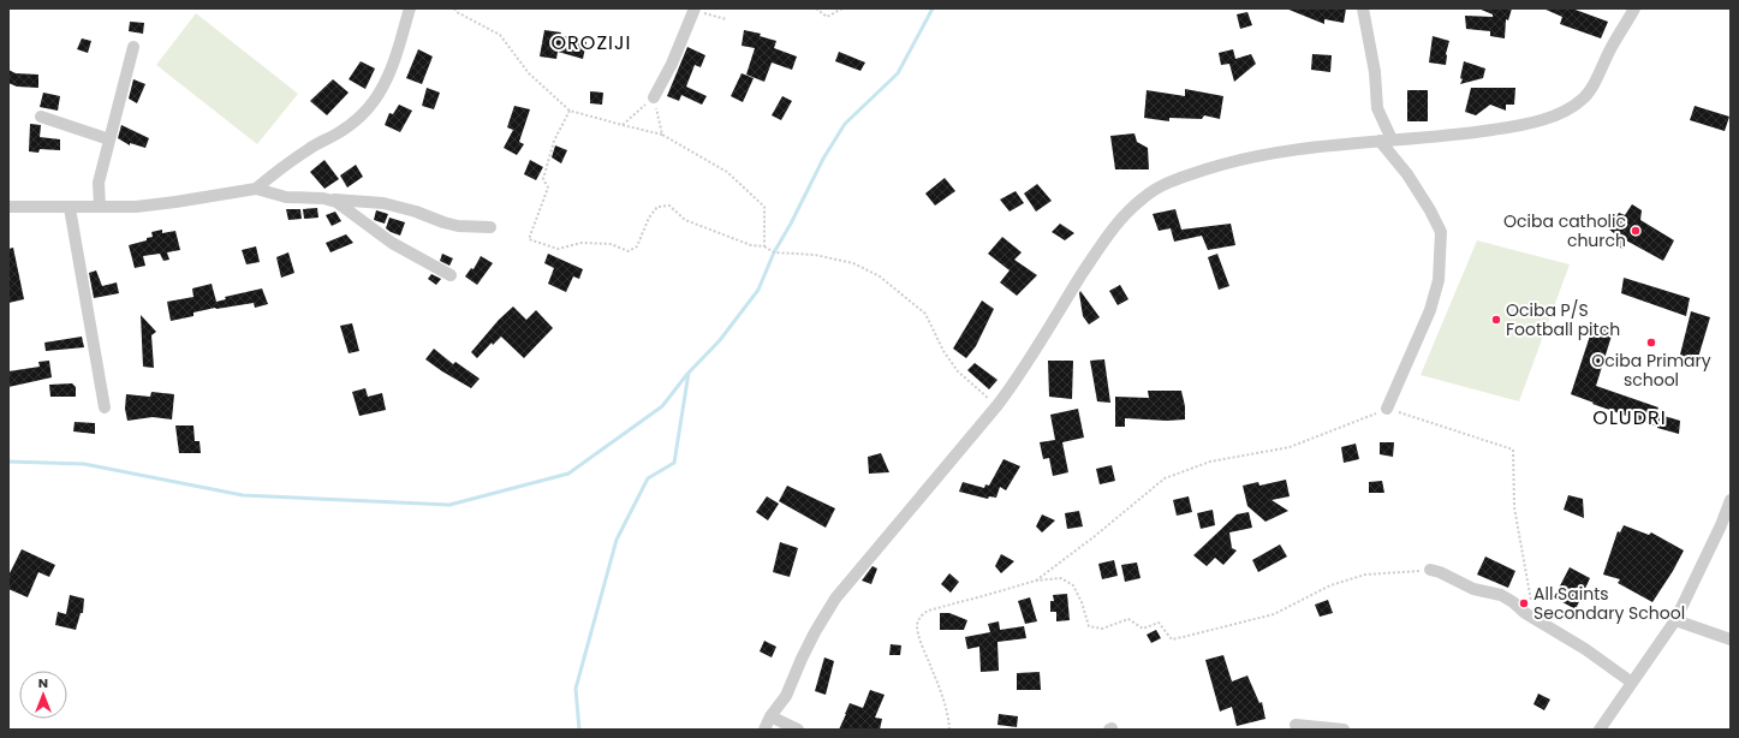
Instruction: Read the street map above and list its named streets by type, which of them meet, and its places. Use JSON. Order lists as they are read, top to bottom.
{
  "districts": ["OROZIJI", "OLUDRI"],
  "places": [
    "Ociba catholic church",
    "Ociba P/S Football pitch",
    "Ociba Primary school",
    "All Saints Secondary School"
  ],
  "north": "top"
}
